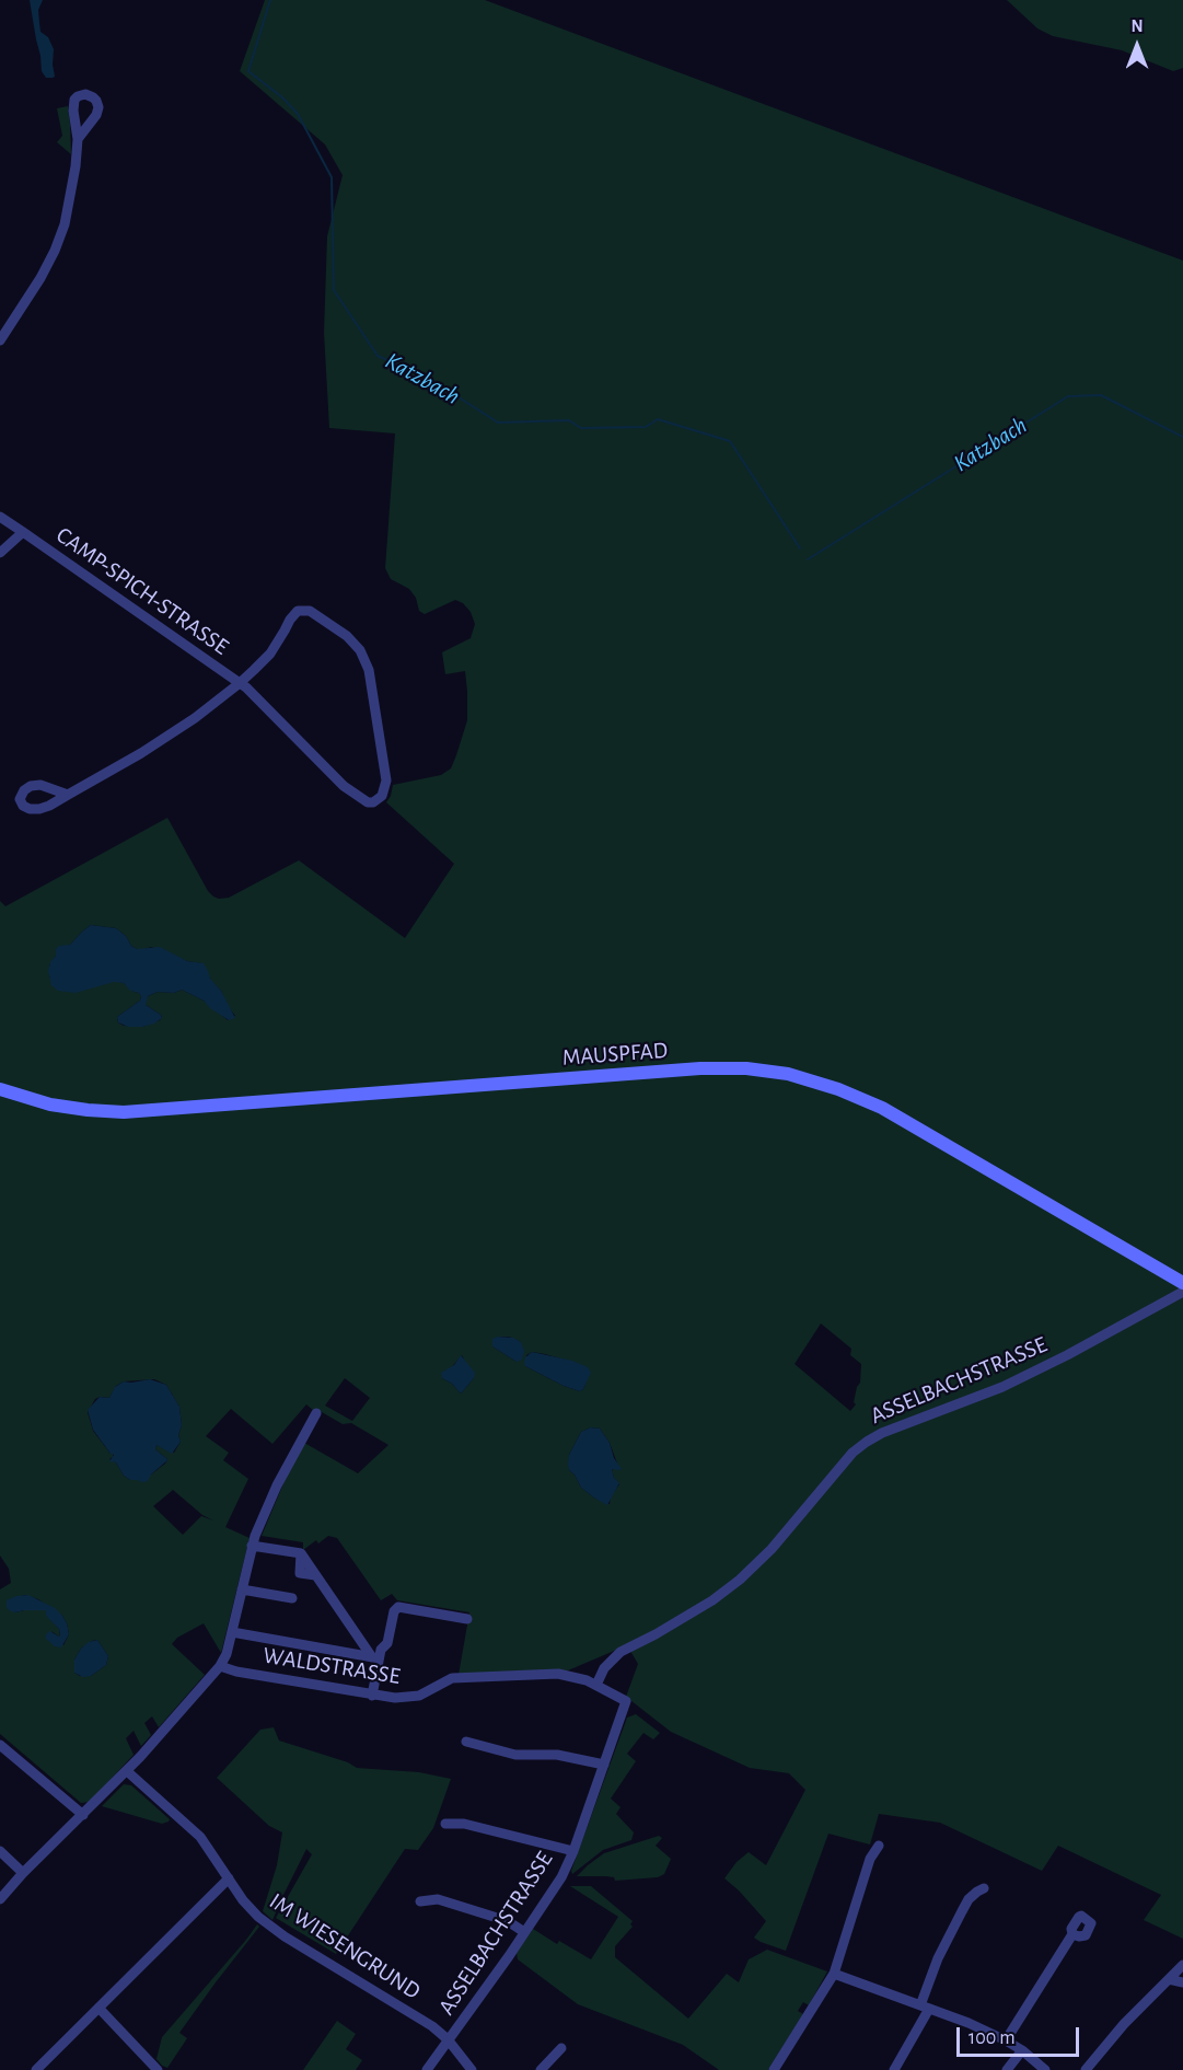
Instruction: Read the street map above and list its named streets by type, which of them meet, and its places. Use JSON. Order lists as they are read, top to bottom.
{
  "streets": {
    "street": [
      "CAMP-SPICH-STRASSE",
      "MAUSPFAD",
      "ASSELBACHSTRASSE",
      "WALDSTRASSE",
      "IM WIESENGRUND"
    ]
  },
  "crossings": [
    ["ASSELBACHSTRASSE", "WALDSTRASSE"],
    ["ASSELBACHSTRASSE", "IM WIESENGRUND"]
  ],
  "water": ["Katzbach"],
  "scale_bar": "100 m",
  "north": "top"
}
